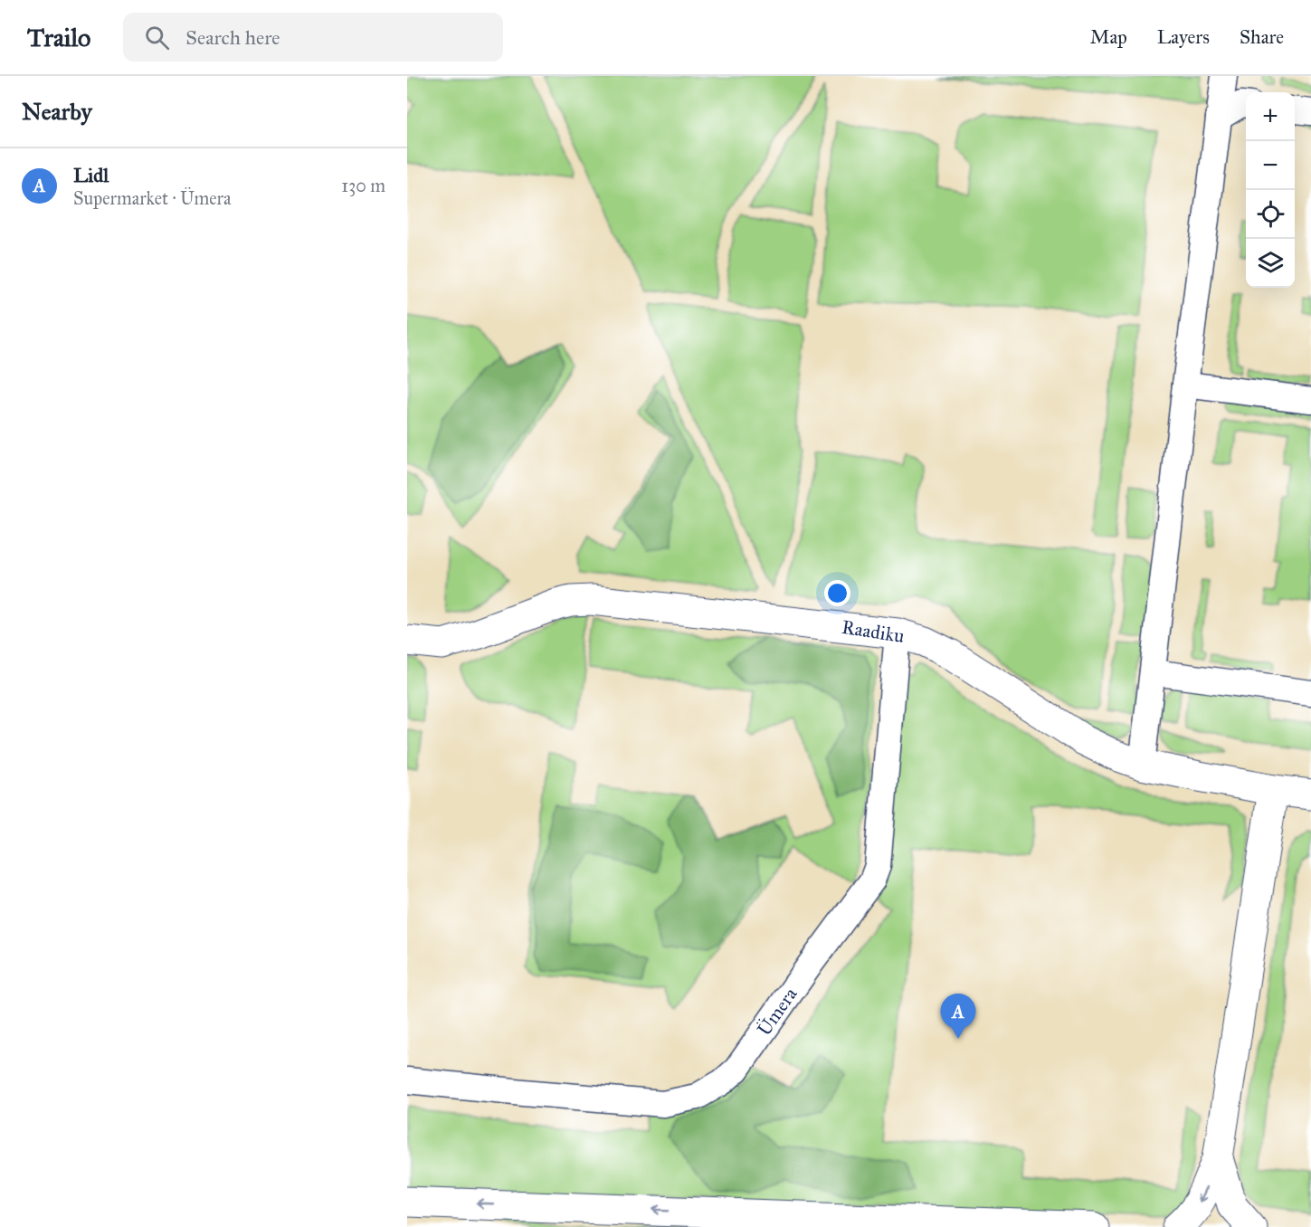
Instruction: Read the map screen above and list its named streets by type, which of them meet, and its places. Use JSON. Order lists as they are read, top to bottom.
{
  "streets": {
    "street": ["Raadiku", "Ümera"]
  },
  "crossings": [
    ["Raadiku", "Ümera"]
  ],
  "page": {
    "header": "Trailo",
    "search": "Search here",
    "nav": ["Map", "Layers", "Share"],
    "heading": "Nearby",
    "map_buttons": ["+", "−"],
    "list": [
      {
        "mark": "A",
        "name": "Lidl",
        "note": "Supermarket · Ümera",
        "value": "130 m"
      }
    ],
    "pins": "A"
  }
}
